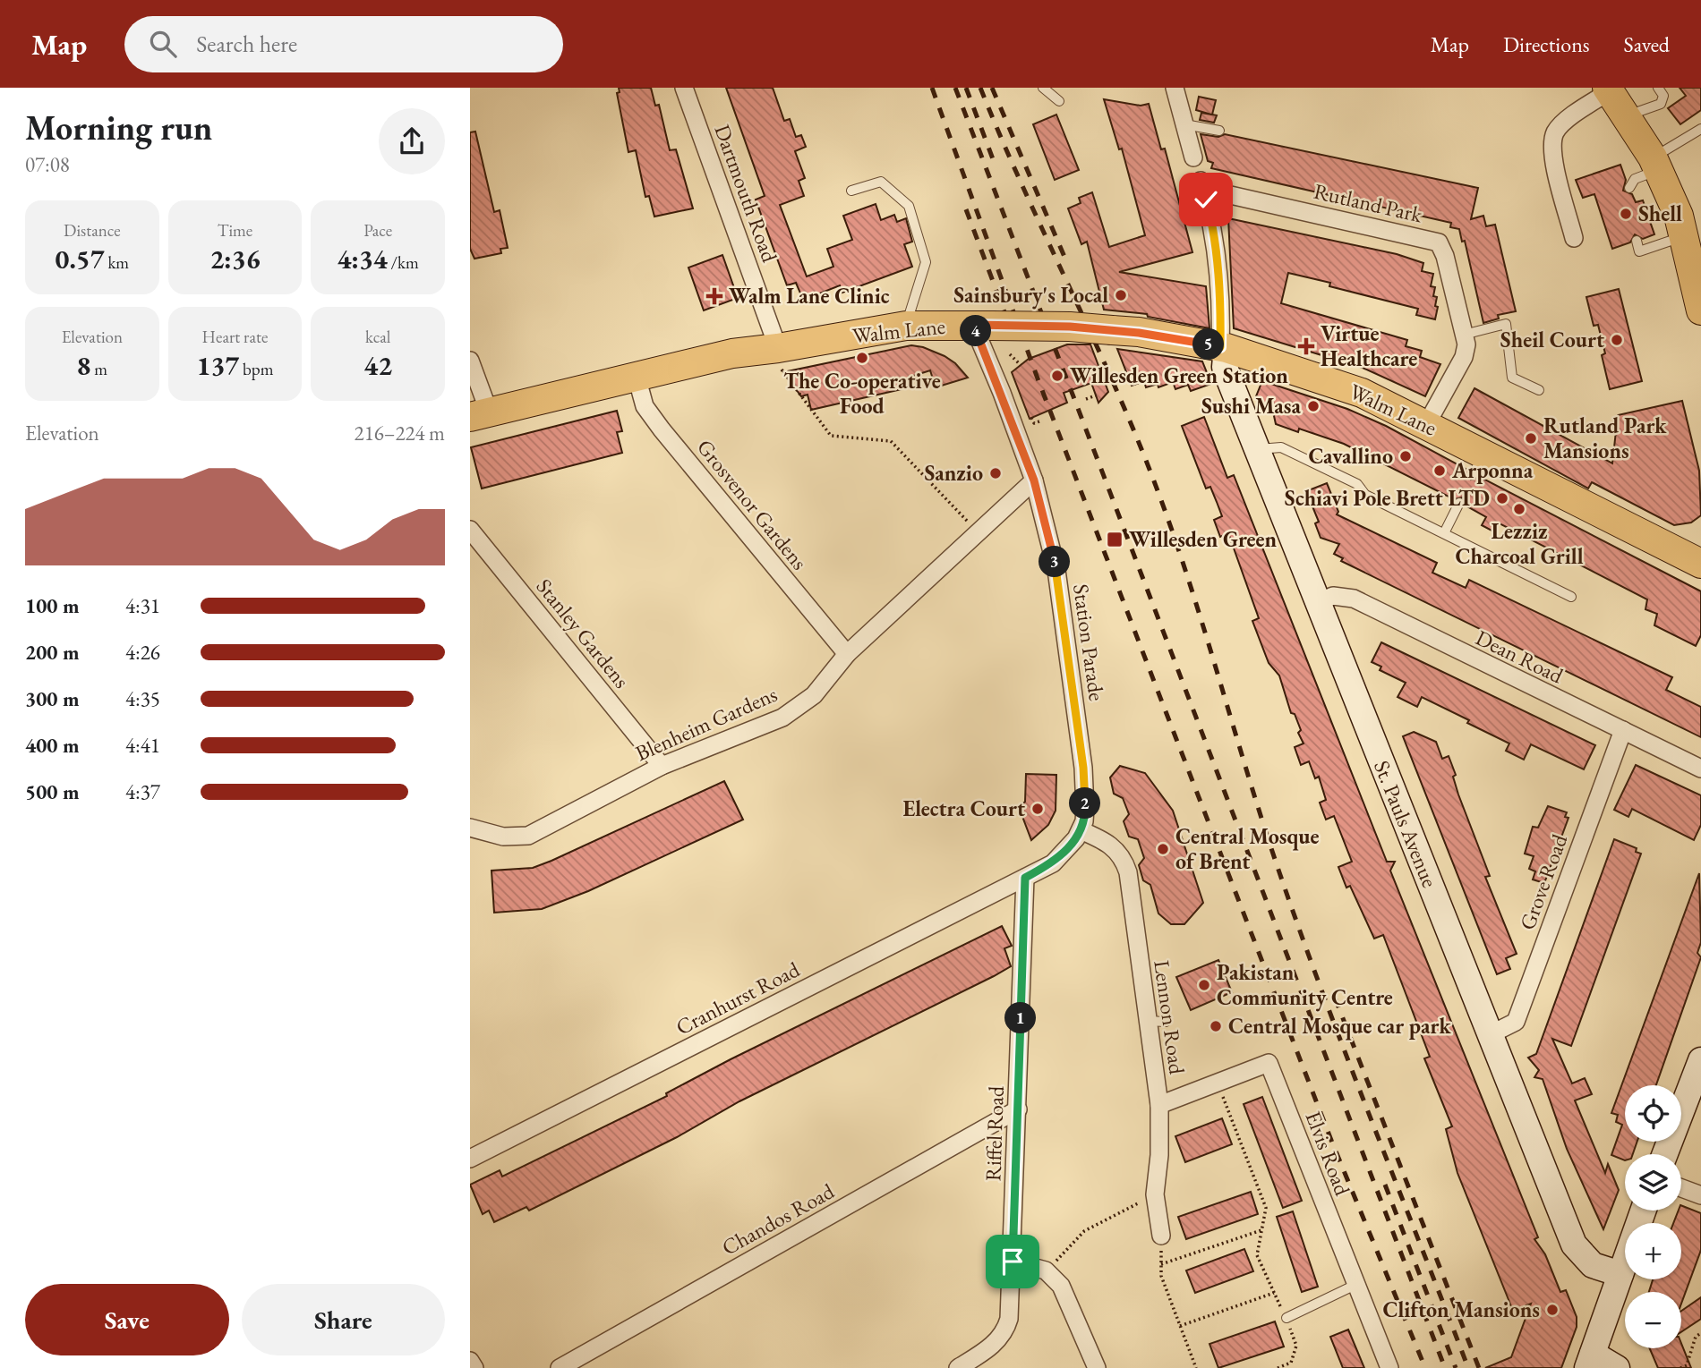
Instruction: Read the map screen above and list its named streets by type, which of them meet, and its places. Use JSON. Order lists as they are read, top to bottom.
{
  "streets": {
    "main road": ["Walm Lane"],
    "street": [
      "Dartmouth Road",
      "Rutland Park",
      "Grosvenor Gardens",
      "Stanley Gardens",
      "Station Parade",
      "Dean Road",
      "Blenheim Gardens",
      "St. Pauls Avenue",
      "Grove Road",
      "Cranhurst Road",
      "Lennon Road",
      "Riffel Road",
      "Elvis Road",
      "Chandos Road"
    ]
  },
  "crossings": [
    ["Dartmouth Road", "Walm Lane"],
    ["Rutland Park", "Walm Lane"],
    ["Walm Lane", "Grosvenor Gardens"],
    ["Walm Lane", "Station Parade"],
    ["Walm Lane", "St. Pauls Avenue"],
    ["Grosvenor Gardens", "Blenheim Gardens"],
    ["Stanley Gardens", "Blenheim Gardens"],
    ["Station Parade", "Blenheim Gardens"],
    ["Station Parade", "Cranhurst Road"],
    ["Station Parade", "Lennon Road"],
    ["Station Parade", "Riffel Road"],
    ["Dean Road", "St. Pauls Avenue"],
    ["Dean Road", "Grove Road"],
    ["St. Pauls Avenue", "Grove Road"],
    ["Cranhurst Road", "Riffel Road"],
    ["Lennon Road", "Elvis Road"],
    ["Riffel Road", "Chandos Road"]
  ],
  "places": {
    "other": [
      "Shell",
      "Sainsbury's Local",
      "Sheil Court",
      "The Co-operative Food",
      "Willesden Green Station",
      "Sushi Masa",
      "Rutland Park Mansions",
      "Cavallino",
      "Arponna",
      "Sanzio",
      "Schiavi Pole Brett LTD",
      "Lezziz Charcoal Grill",
      "Electra Court",
      "Central Mosque of Brent",
      "Pakistan Community Centre",
      "Central Mosque car park",
      "Clifton Mansions"
    ],
    "health": ["Walm Lane Clinic", "Virtue Healthcare"],
    "transit": ["Willesden Green"]
  },
  "page": {
    "header": "Map",
    "search": "Search here",
    "nav": ["Map", "Directions", "Saved"],
    "heading": ["Morning run", "07:08"],
    "stats": [
      ["Distance", "0.57 km"],
      ["Time", "2:36"],
      ["Pace", "4:34 /km"],
      ["Elevation", "8 m"],
      ["Heart rate", "137 bpm"],
      ["kcal", "42"]
    ],
    "pins": [
      "4",
      "5",
      "3",
      "2",
      "1"
    ],
    "chart": ["Elevation", "216–224 m"],
    "list": [
      {
        "name": "100 m",
        "note": "4:31"
      },
      {
        "name": "200 m",
        "note": "4:26"
      },
      {
        "name": "300 m",
        "note": "4:35"
      },
      {
        "name": "400 m",
        "note": "4:41"
      },
      {
        "name": "500 m",
        "note": "4:37"
      }
    ],
    "map_buttons": ["+", "−"],
    "buttons": ["Save", "Share"]
  }
}
